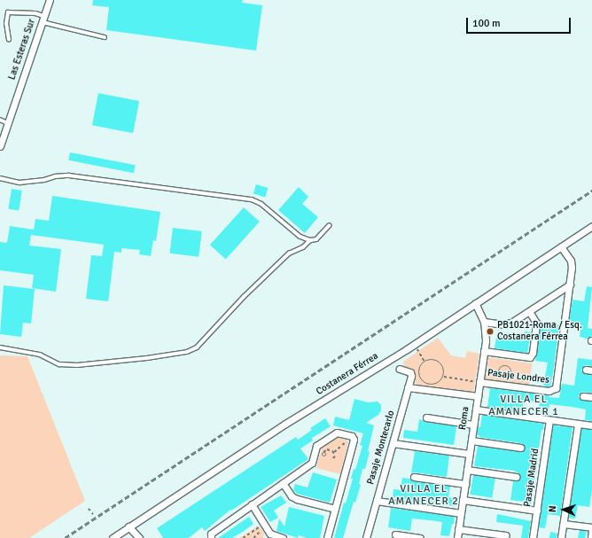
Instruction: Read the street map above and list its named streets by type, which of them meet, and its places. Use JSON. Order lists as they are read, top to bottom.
{
  "streets": {
    "street": [
      "Las Esteras Sur",
      "Costanera Férrea",
      "Pasaje Londres",
      "Roma",
      "Pasaje Montecarlo",
      "Pasaje Madrid"
    ]
  },
  "crossings": [
    ["Costanera Férrea", "Pasaje Londres"],
    ["Costanera Férrea", "Roma"],
    ["Pasaje Londres", "Roma"]
  ],
  "districts": ["VILLA EL AMANECER 1", "VILLA EL AMANECER 2"],
  "places": ["PB1021-Roma / Esq. Costanera Férrea"],
  "scale_bar": "100 m",
  "north": "left"
}
